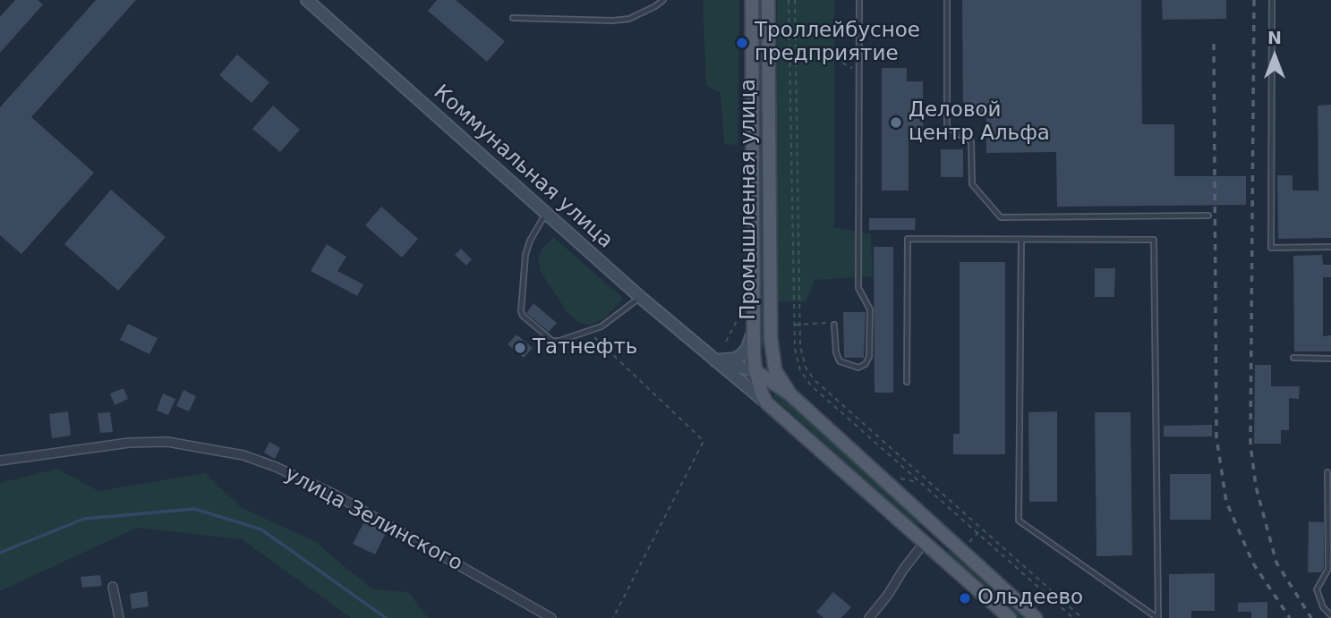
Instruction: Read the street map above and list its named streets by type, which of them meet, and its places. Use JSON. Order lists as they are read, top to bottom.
{
  "streets": {
    "main road": ["Коммунальная улица", "Промышленная улица"],
    "street": ["улица Зелинского"]
  },
  "crossings": [
    ["Коммунальная улица", "Промышленная улица"]
  ],
  "places": [
    "Троллейбусное предприятие",
    "Деловой центр Альфа",
    "Татнефть",
    "Ольдеево"
  ],
  "north": "top"
}
